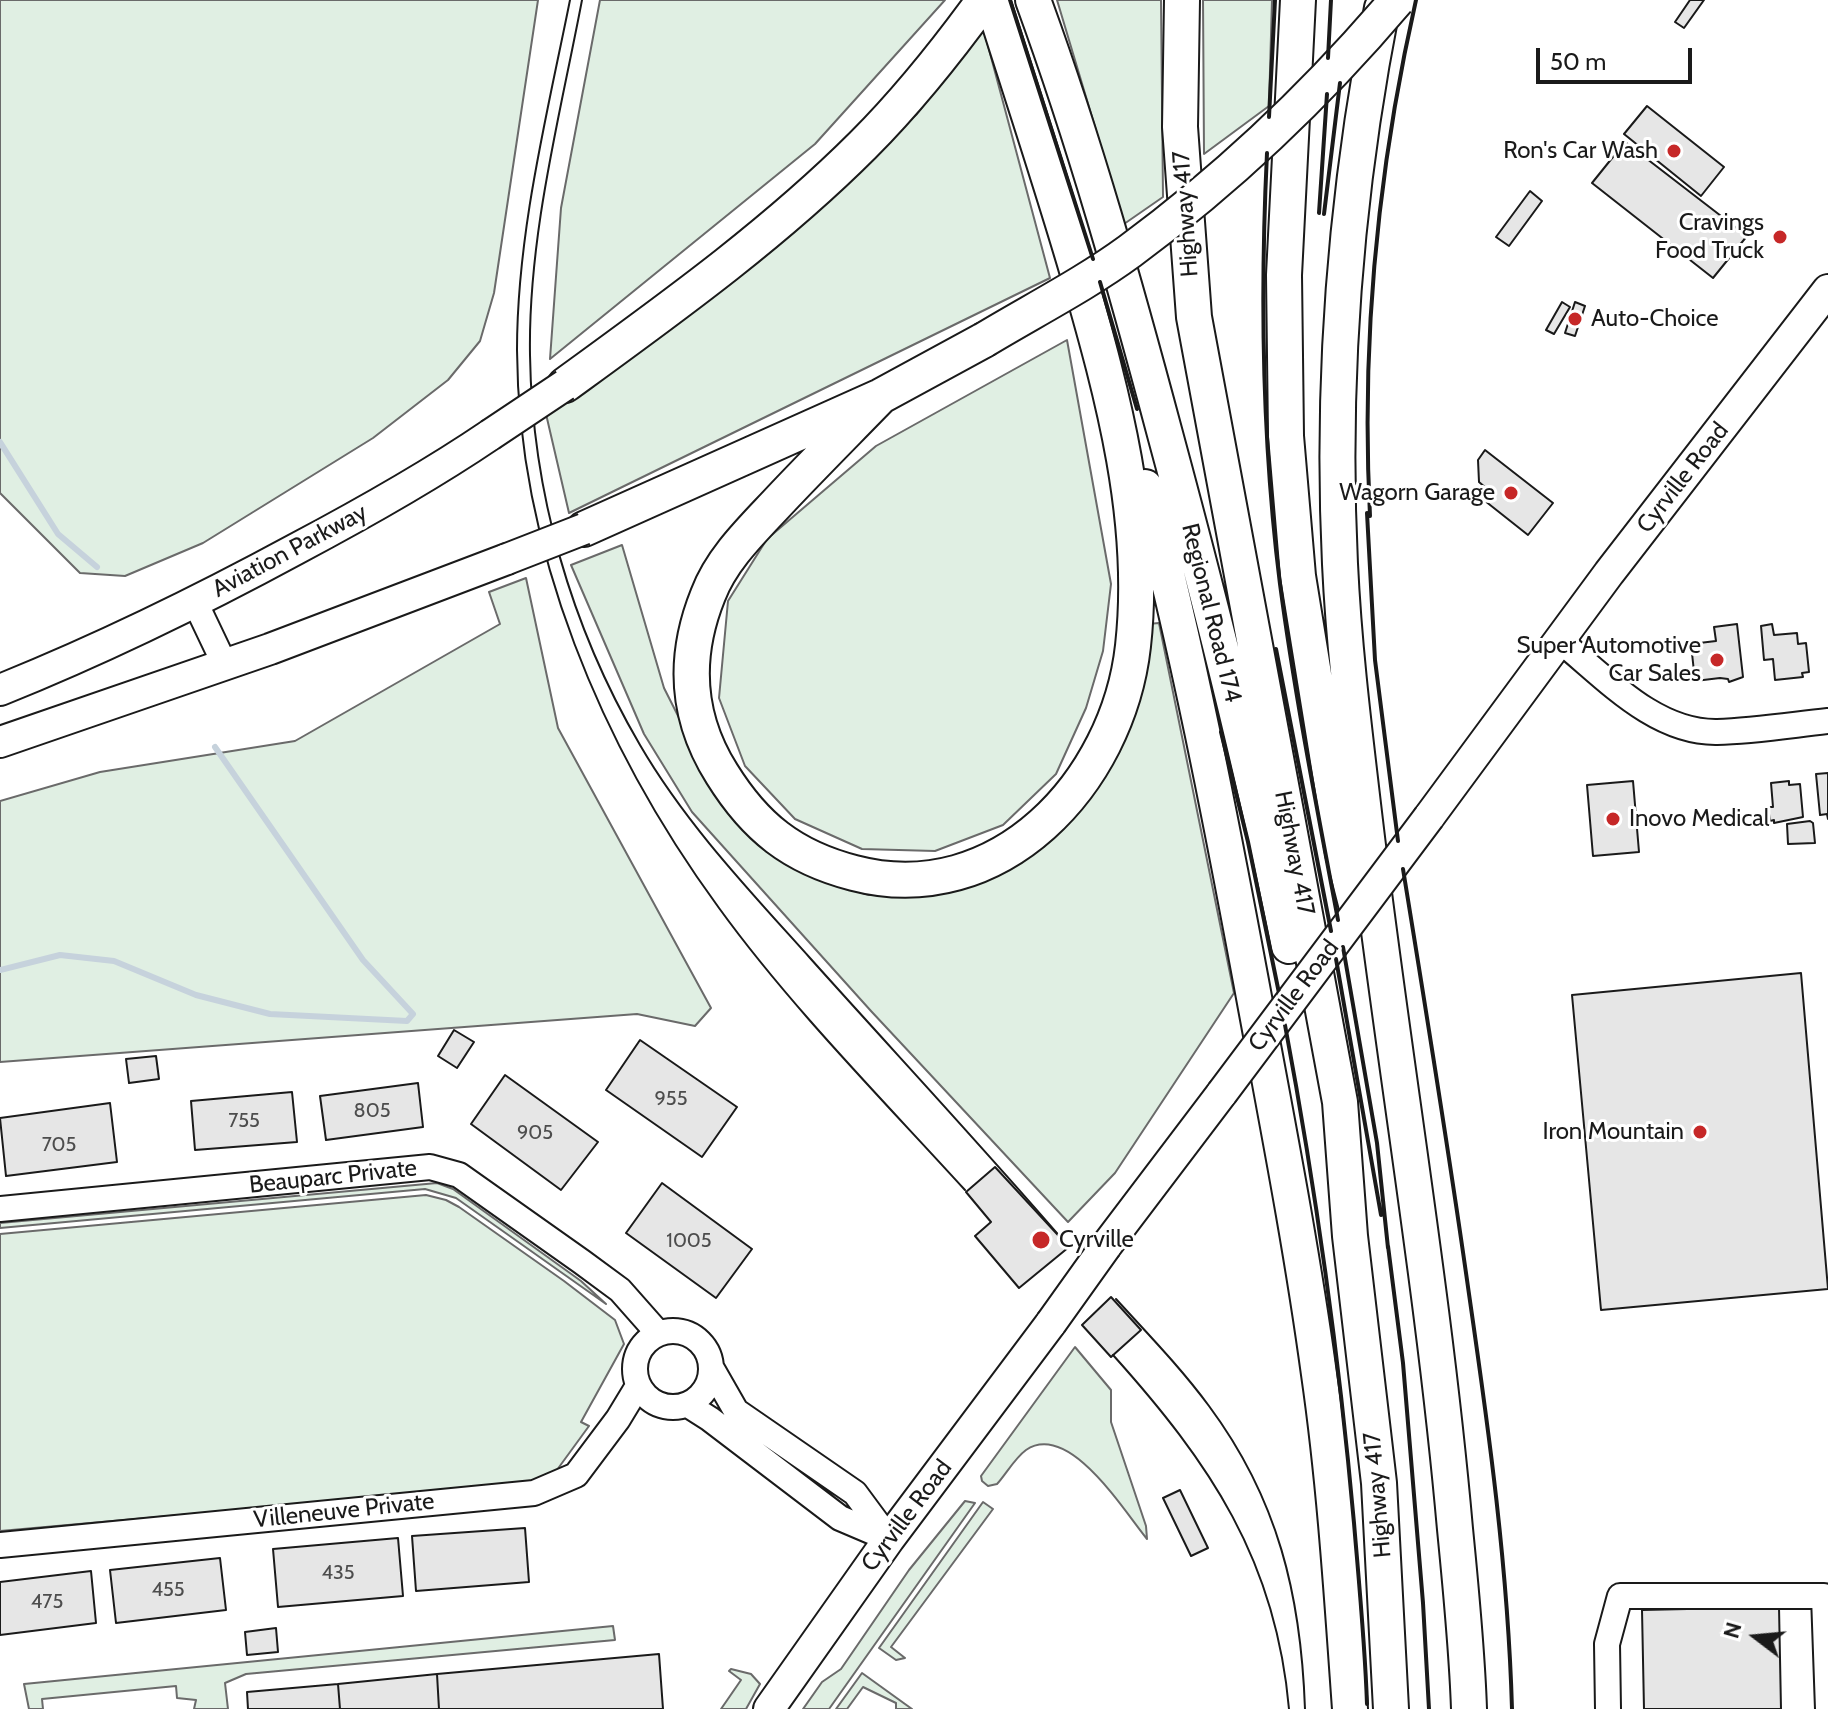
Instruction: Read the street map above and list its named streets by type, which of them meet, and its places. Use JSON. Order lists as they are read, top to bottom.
{
  "streets": {
    "highway": ["Highway 417", "Regional Road 174"],
    "main road": ["Cyrville Road", "Aviation Parkway"],
    "street": ["Beauparc Private", "Villeneuve Private"]
  },
  "crossings": [
    ["Highway 417", "Regional Road 174"],
    ["Beauparc Private", "Villeneuve Private"]
  ],
  "places": [
    "Ron's Car Wash",
    "Cravings Food Truck",
    "Auto-Choice",
    "Wagorn Garage",
    "Super Automotive Car Sales",
    "Inovo Medical",
    "Iron Mountain",
    "Cyrville"
  ],
  "house_numbers": [
    "955",
    "805",
    "755",
    "905",
    "705",
    "1005",
    "435",
    "455",
    "475"
  ],
  "scale_bar": "50 m",
  "north": "left"
}
